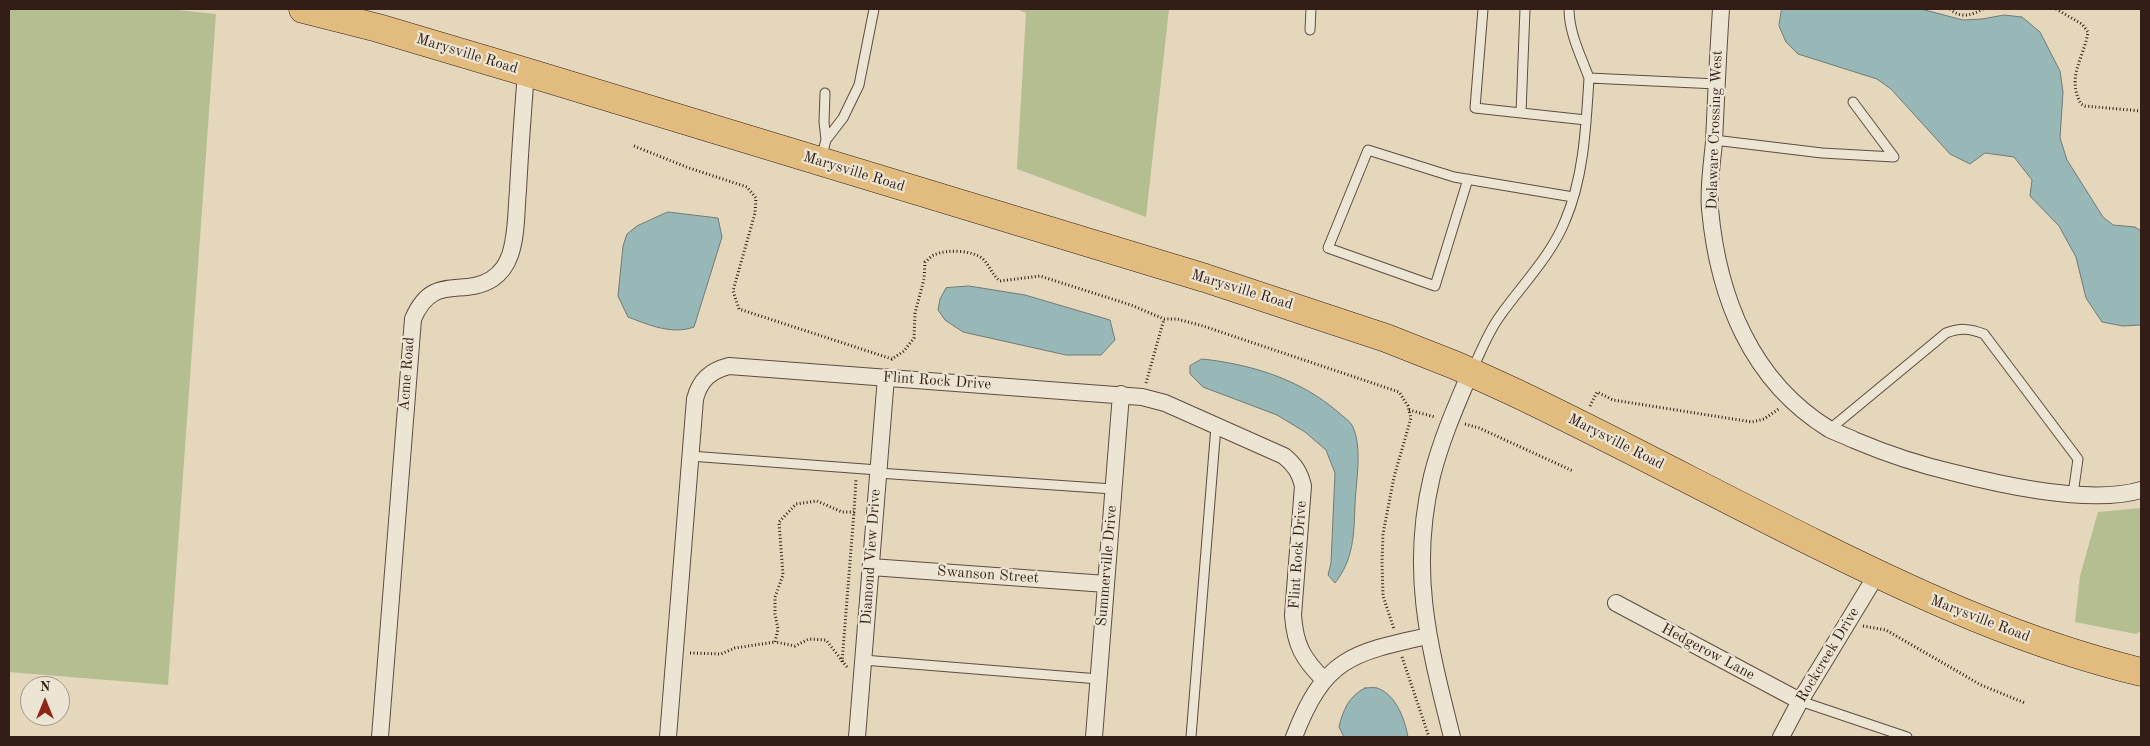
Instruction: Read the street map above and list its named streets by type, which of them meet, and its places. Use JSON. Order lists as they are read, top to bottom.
{
  "streets": {
    "highway": ["Marysville Road"],
    "street": [
      "Delaware Crossing West",
      "Acme Road",
      "Flint Rock Drive",
      "Diamond View Drive",
      "Summerville Drive",
      "Swanson Street",
      "Hedgerow Lane",
      "Rockcreek Drive"
    ]
  },
  "crossings": [
    ["Marysville Road", "Acme Road"],
    ["Marysville Road", "Rockcreek Drive"],
    ["Flint Rock Drive", "Diamond View Drive"],
    ["Flint Rock Drive", "Summerville Drive"],
    ["Diamond View Drive", "Swanson Street"],
    ["Summerville Drive", "Swanson Street"],
    ["Hedgerow Lane", "Rockcreek Drive"]
  ],
  "north": "top"
}
